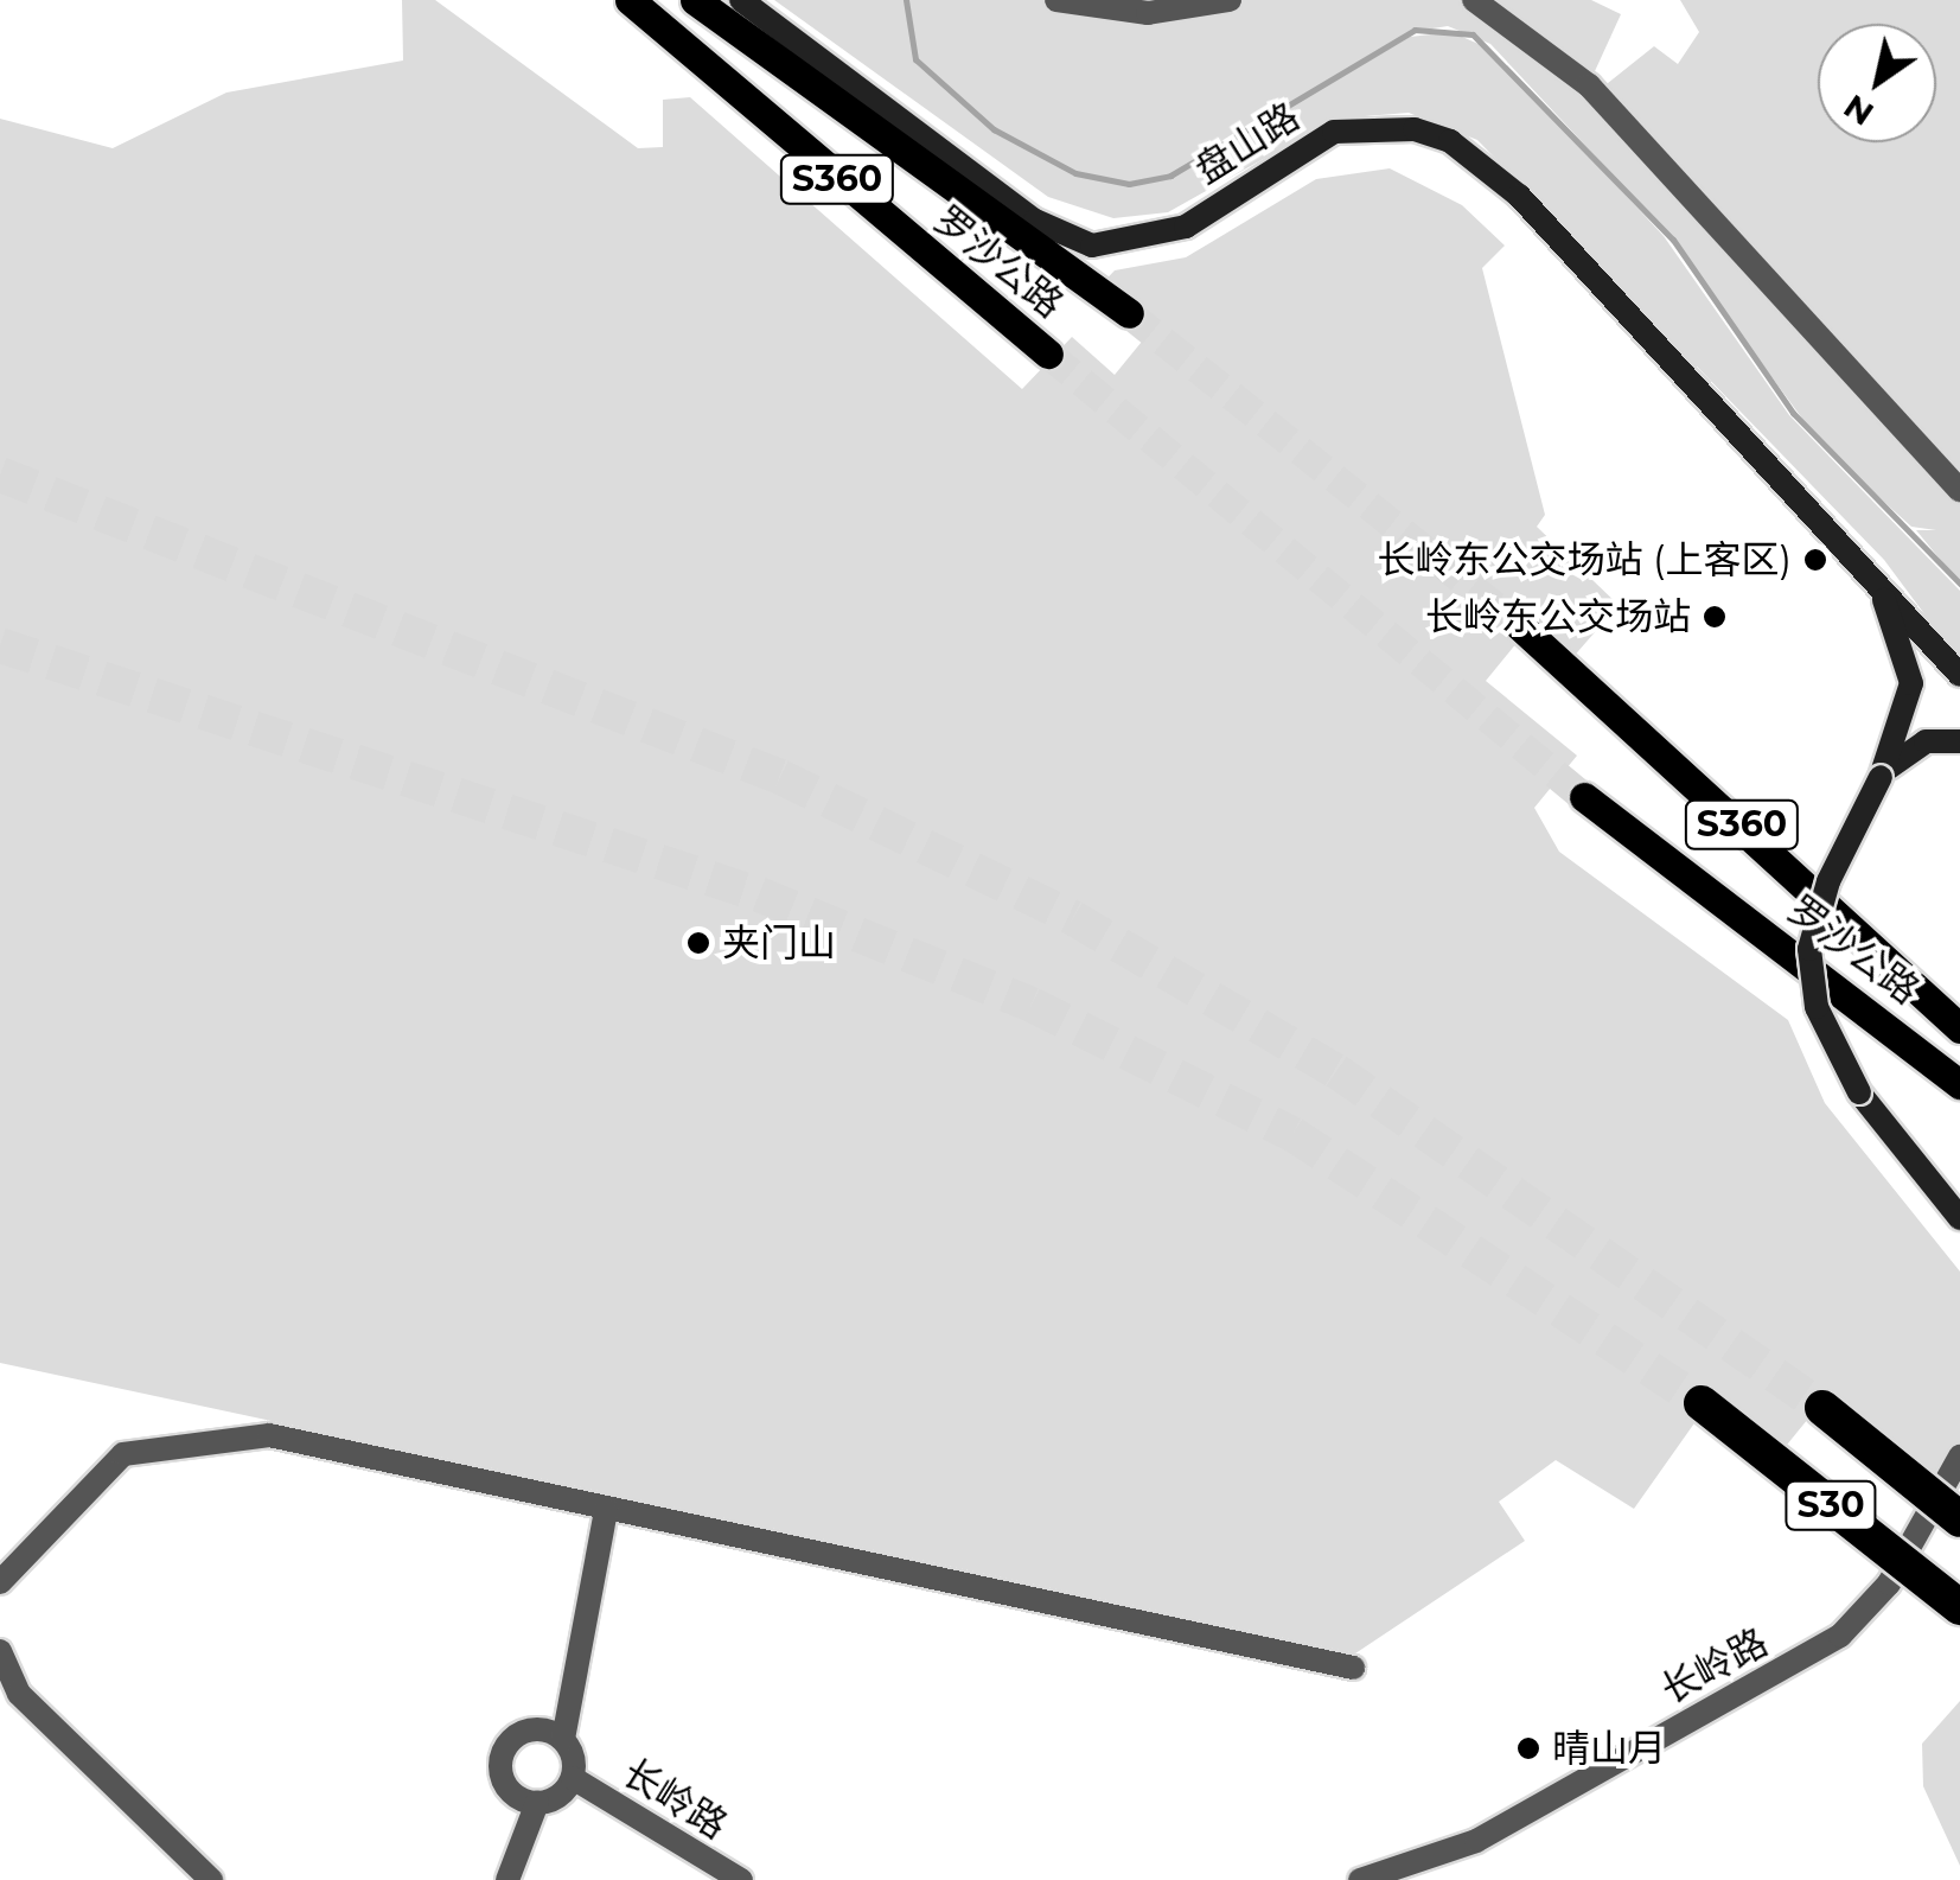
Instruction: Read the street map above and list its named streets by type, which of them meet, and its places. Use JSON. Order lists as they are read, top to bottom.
{
  "streets": {
    "highway": ["S30"],
    "main road": ["盘山路", "S360", "罗沙公路"],
    "street": ["长岭路"]
  },
  "places": [
    "长岭东公交场站 (上客区)",
    "长岭东公交场站",
    "夹门山",
    "晴山月"
  ],
  "north": "bottom left"
}
